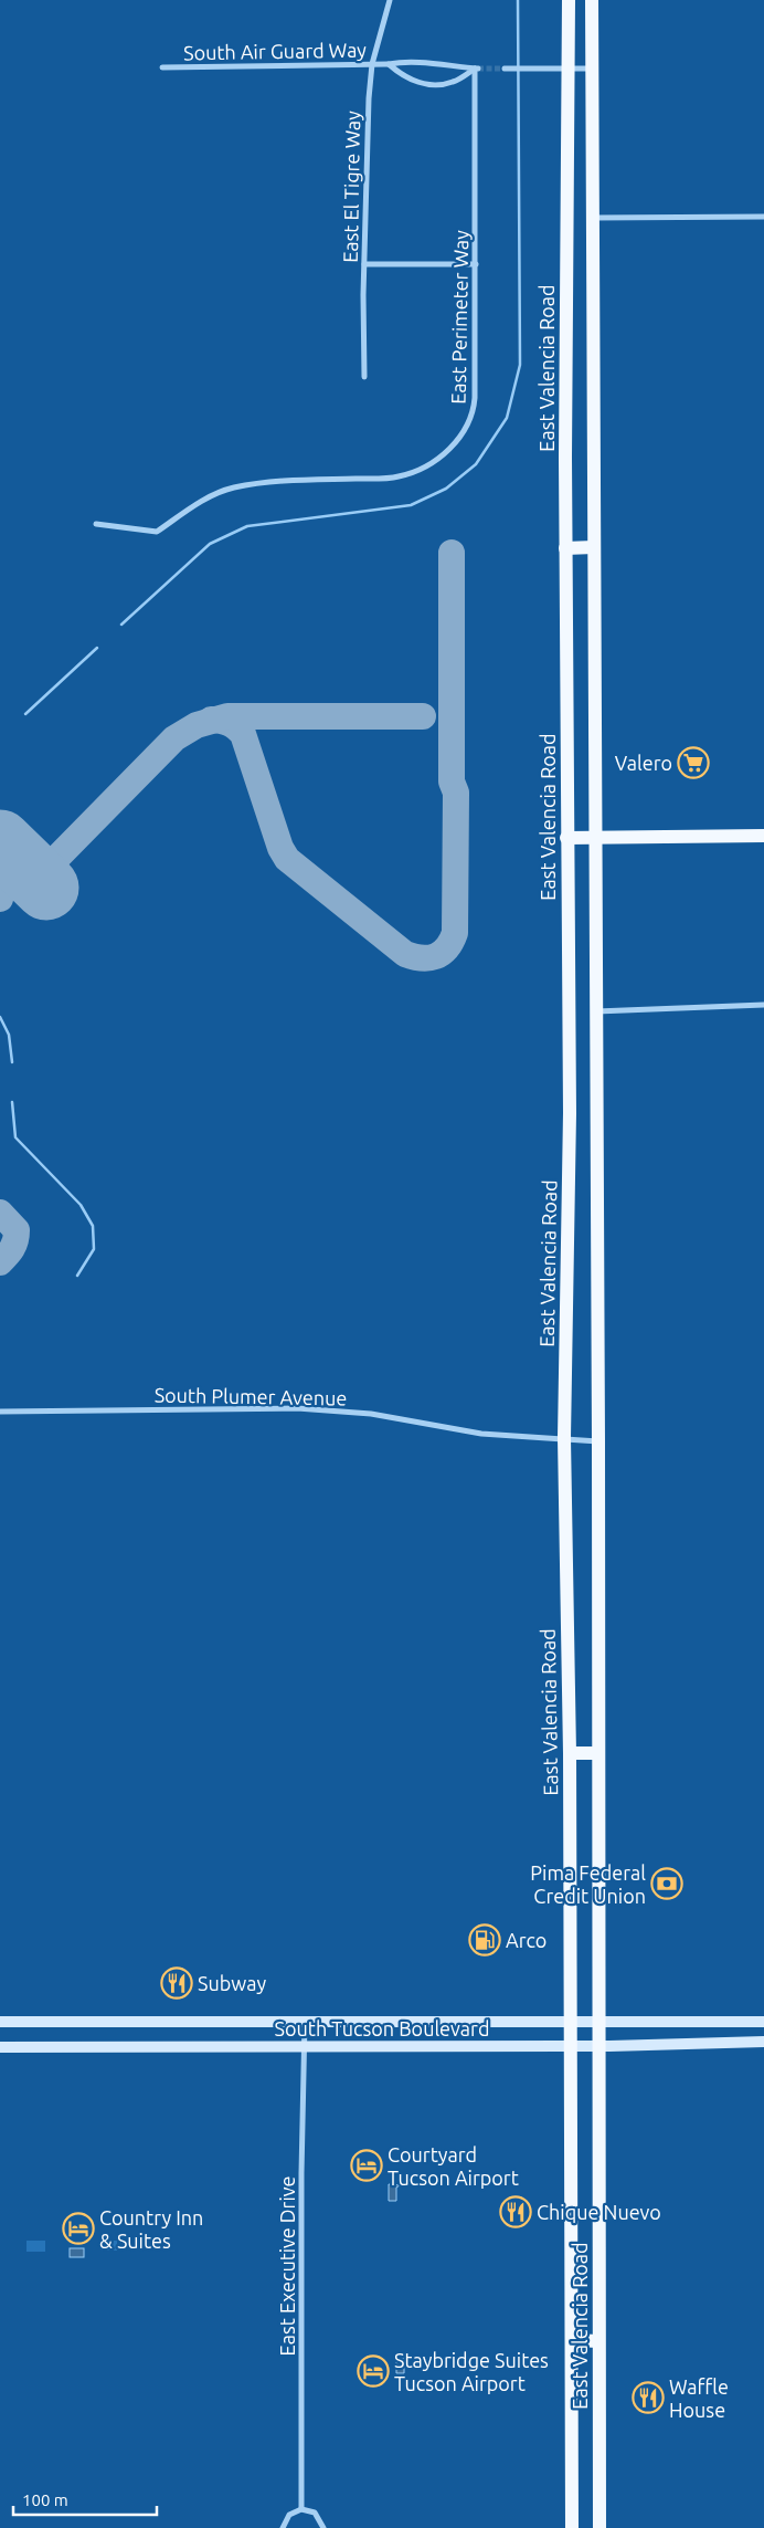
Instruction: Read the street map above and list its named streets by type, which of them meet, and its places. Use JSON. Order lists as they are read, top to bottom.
{
  "streets": {
    "main road": ["East Valencia Road", "South Tucson Boulevard"],
    "street": [
      "South Air Guard Way",
      "East El Tigre Way",
      "East Perimeter Way",
      "South Plumer Avenue",
      "East Executive Drive"
    ]
  },
  "crossings": [
    ["South Air Guard Way", "East El Tigre Way"],
    ["South Air Guard Way", "East Perimeter Way"],
    ["East Valencia Road", "South Plumer Avenue"],
    ["East Valencia Road", "South Tucson Boulevard"],
    ["South Tucson Boulevard", "East Executive Drive"]
  ],
  "places": {
    "supermarket": ["Valero"],
    "bank": ["Pima Federal Credit Union"],
    "fuel station": ["Arco"],
    "restaurant": ["Subway", "Chique Nuevo", "Waffle House"],
    "hotel": ["Courtyard Tucson Airport", "Country Inn & Suites", "Staybridge Suites Tucson Airport"]
  },
  "scale_bar": "100 m"
}
